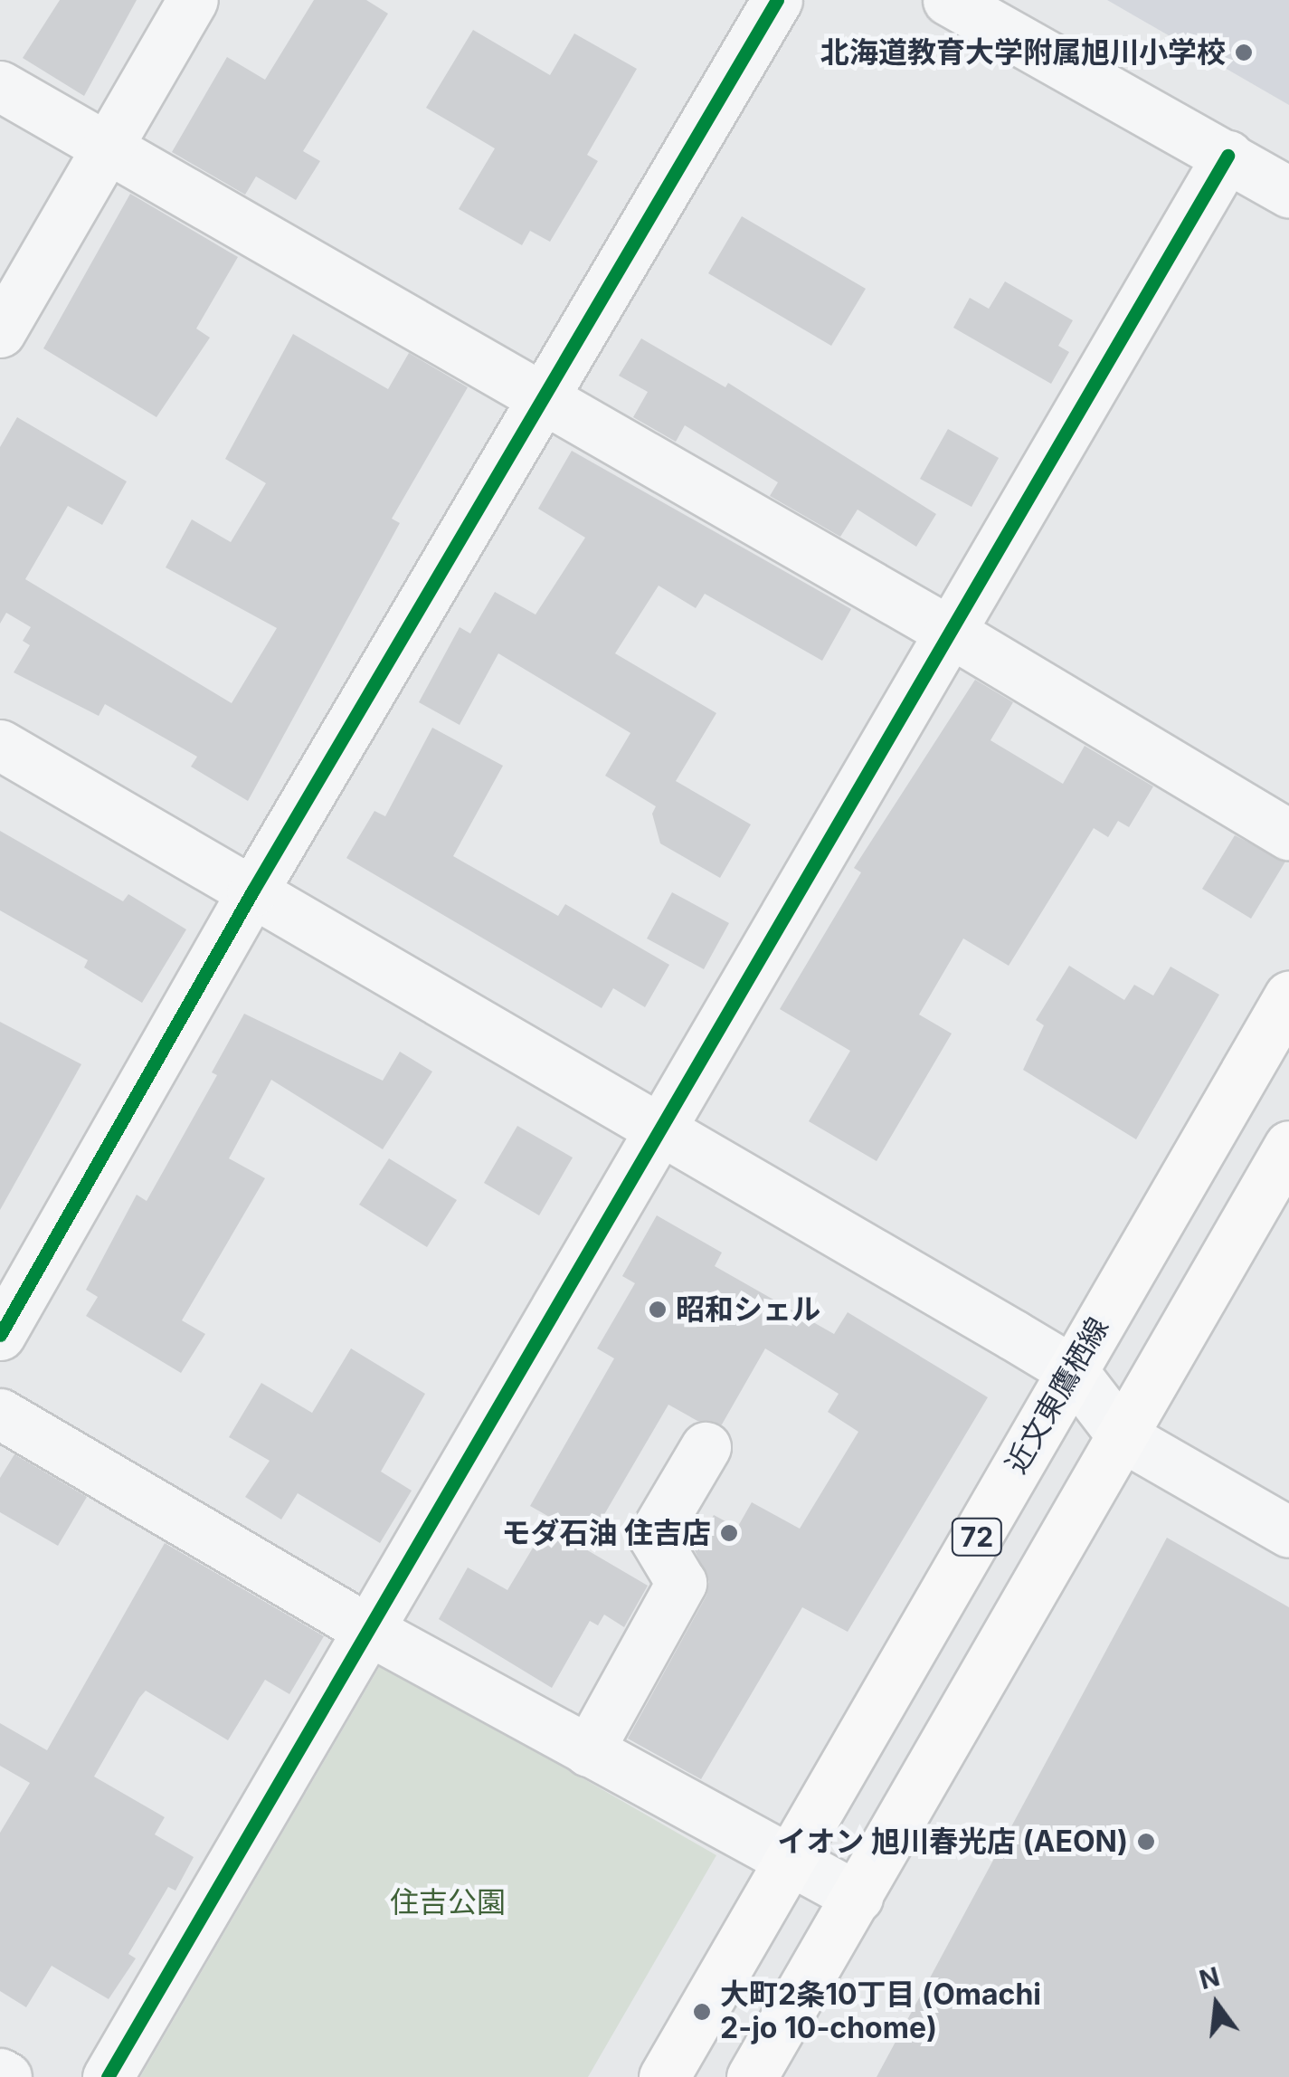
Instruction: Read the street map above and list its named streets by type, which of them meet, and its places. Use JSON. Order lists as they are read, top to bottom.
{
  "streets": {
    "main road": ["近文東鷹栖線", "72"]
  },
  "parks": ["住吉公園"],
  "places": [
    "北海道教育大学附属旭川小学校",
    "昭和シェル",
    "モダ石油 住吉店",
    "イオン 旭川春光店 (AEON)",
    "大町2条10丁目 (Omachi 2-jo 10-chome)"
  ],
  "north": "top"
}
